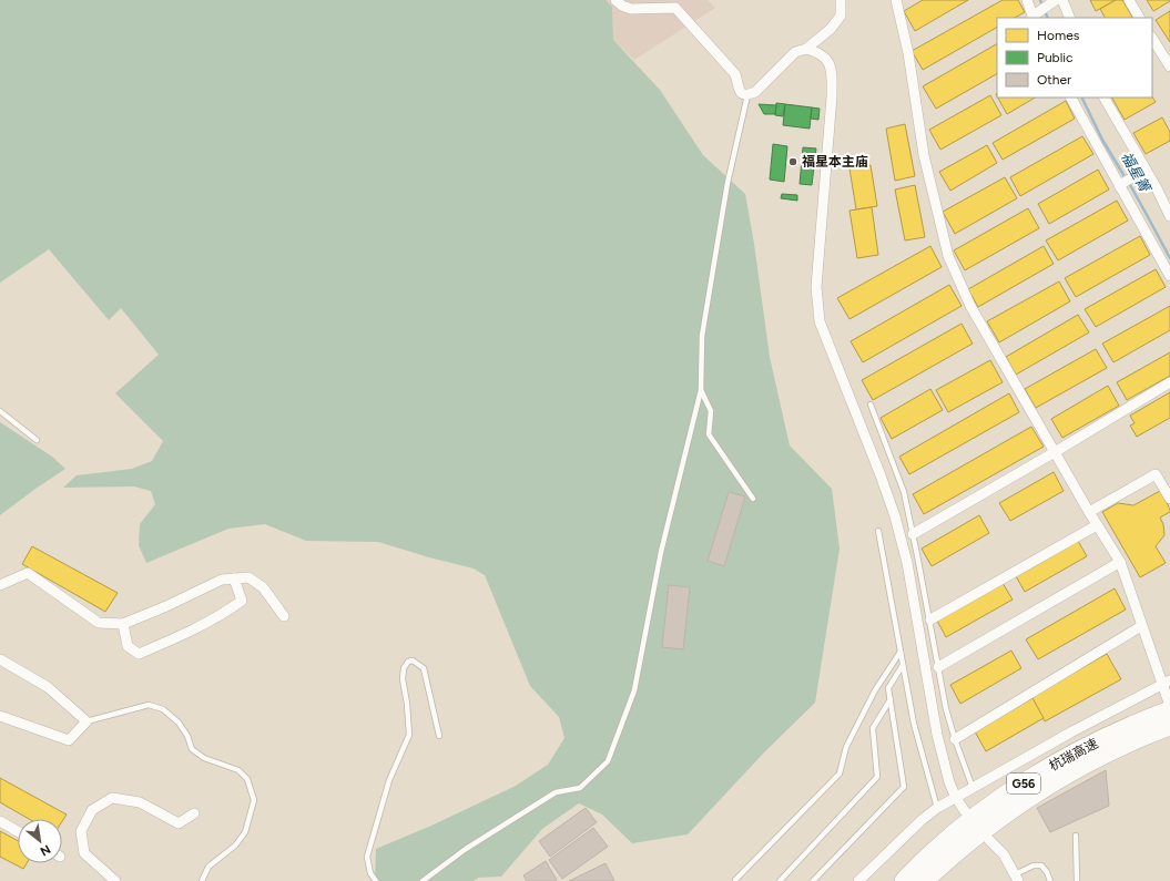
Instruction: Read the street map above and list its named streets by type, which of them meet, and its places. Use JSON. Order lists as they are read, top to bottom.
{
  "streets": {
    "highway": ["杭瑞高速", "G56"]
  },
  "water": ["福星箐"],
  "places": ["福星本主庙"],
  "legend": ["Homes", "Public", "Other"],
  "north": "bottom right"
}
